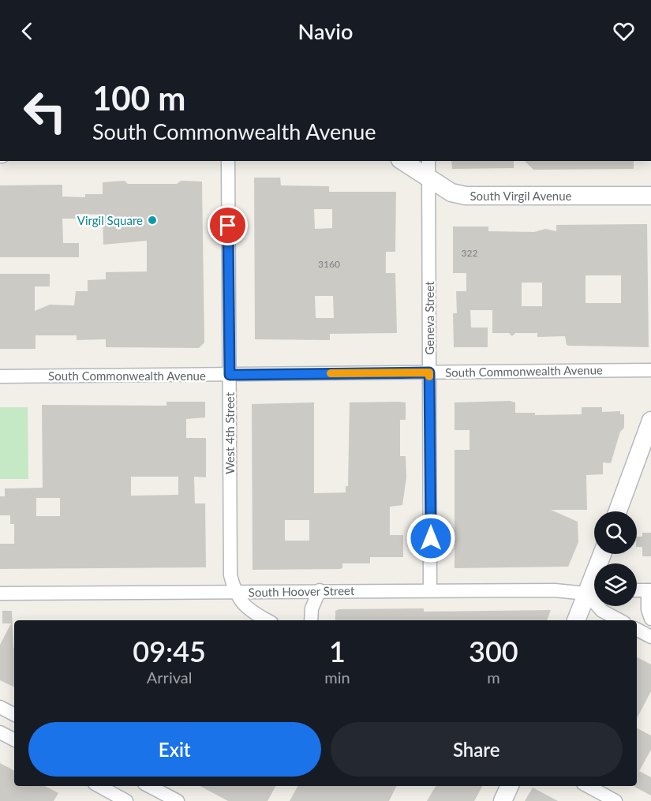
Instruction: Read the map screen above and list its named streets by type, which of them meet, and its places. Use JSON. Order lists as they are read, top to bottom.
{
  "streets": {
    "main road": ["South Virgil Avenue"],
    "street": [
      "Geneva Street",
      "South Commonwealth Avenue",
      "West 4th Street",
      "South Hoover Street"
    ]
  },
  "crossings": [
    ["South Virgil Avenue", "Geneva Street"],
    ["Geneva Street", "South Commonwealth Avenue"],
    ["Geneva Street", "South Hoover Street"],
    ["South Commonwealth Avenue", "West 4th Street"],
    ["West 4th Street", "South Hoover Street"]
  ],
  "places": ["Virgil Square"],
  "house_numbers": ["322", "3160"],
  "page": {
    "header": "Navio",
    "turn": ["100 m", "South Commonwealth Avenue"],
    "eta": [
      "09:45",
      "Arrival",
      "1",
      "min",
      "300",
      "m"
    ],
    "buttons": ["Exit", "Share"]
  }
}
